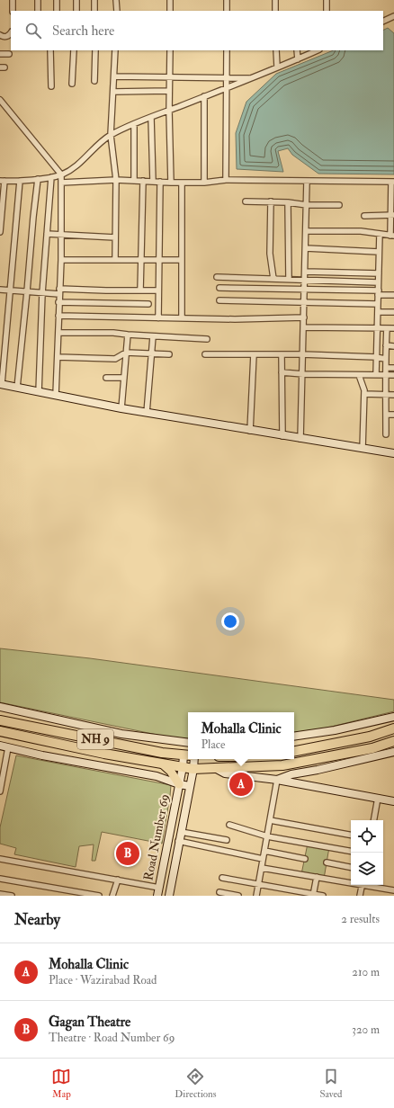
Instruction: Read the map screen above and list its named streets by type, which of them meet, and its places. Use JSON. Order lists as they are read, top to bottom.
{
  "streets": {
    "highway": ["NH 9"],
    "street": ["Road Number 69"]
  },
  "crossings": [
    ["NH 9", "Road Number 69"]
  ],
  "page": {
    "search": "Search here",
    "popup": ["Mohalla Clinic", "Place"],
    "pins": ["A", "B"],
    "heading": ["Nearby", "2 results"],
    "list": [
      {
        "mark": "A",
        "name": "Mohalla Clinic",
        "note": "Place · Wazirabad Road",
        "value": "210 m"
      },
      {
        "mark": "B",
        "name": "Gagan Theatre",
        "note": "Theatre · Road Number 69",
        "value": "320 m"
      }
    ],
    "nav": ["Map", "Directions", "Saved"]
  }
}
